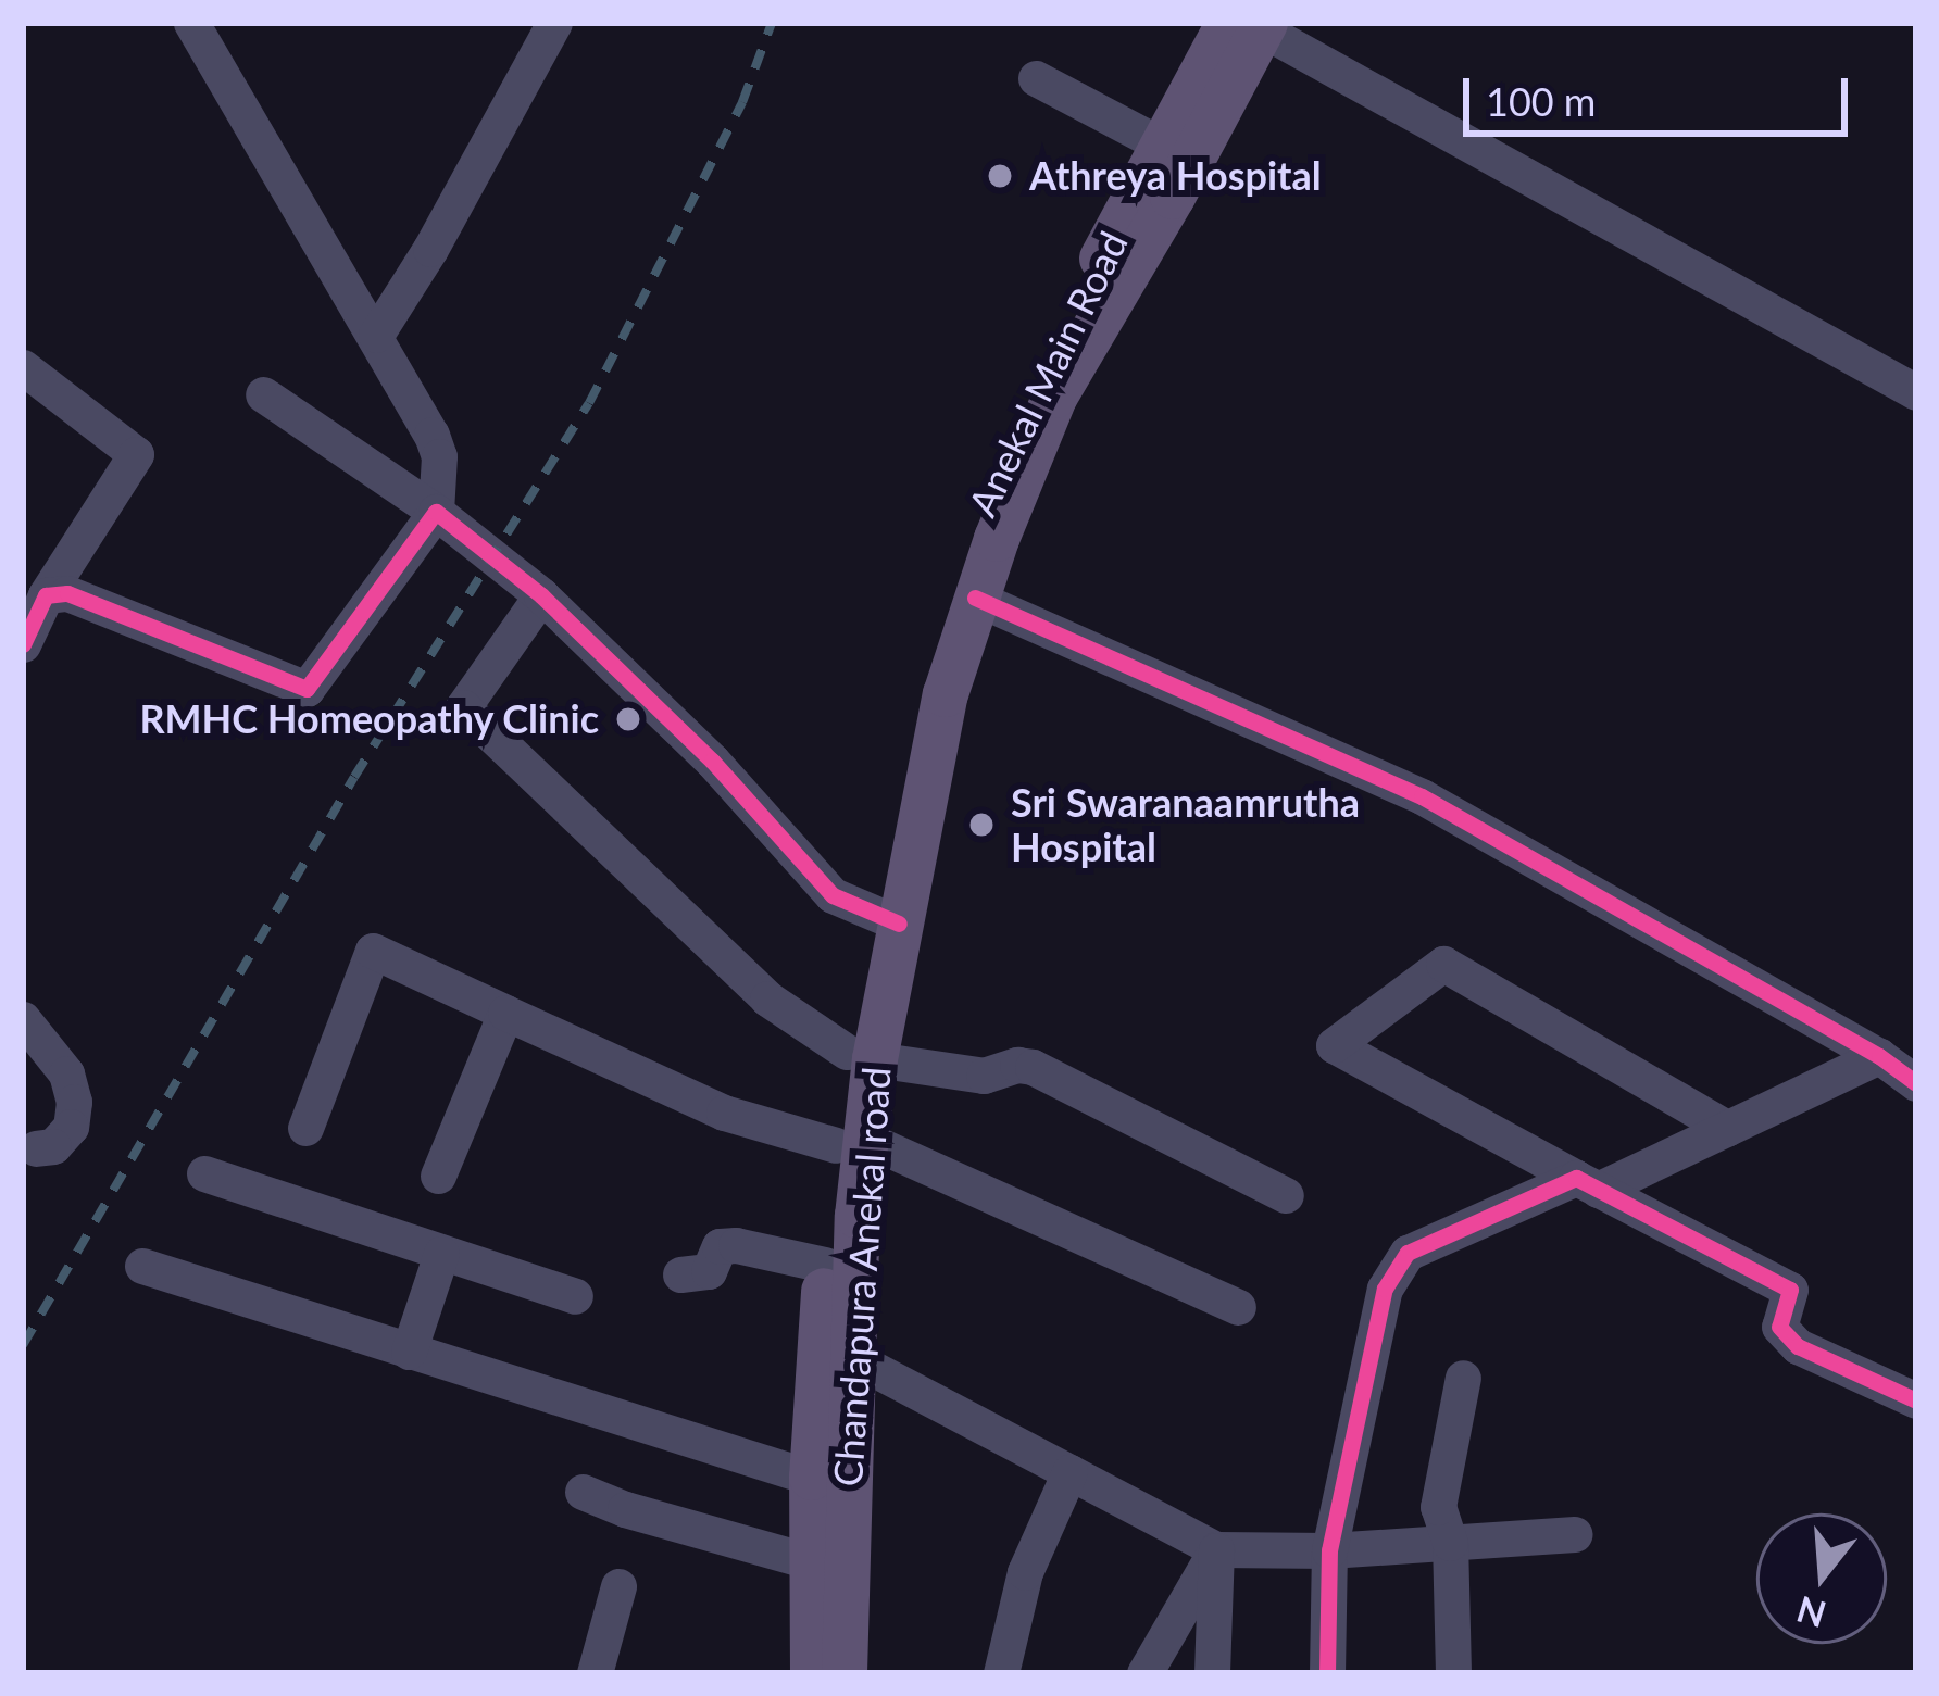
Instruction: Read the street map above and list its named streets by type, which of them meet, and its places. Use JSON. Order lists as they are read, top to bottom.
{
  "streets": {
    "main road": ["Anekal Main Road", "Chandapura Anekal road"]
  },
  "crossings": [
    ["Anekal Main Road", "Chandapura Anekal road"]
  ],
  "places": ["Athreya Hospital", "RMHC Homeopathy Clinic", "Sri Swaranaamrutha Hospital"],
  "scale_bar": "100 m",
  "north": "bottom"
}
